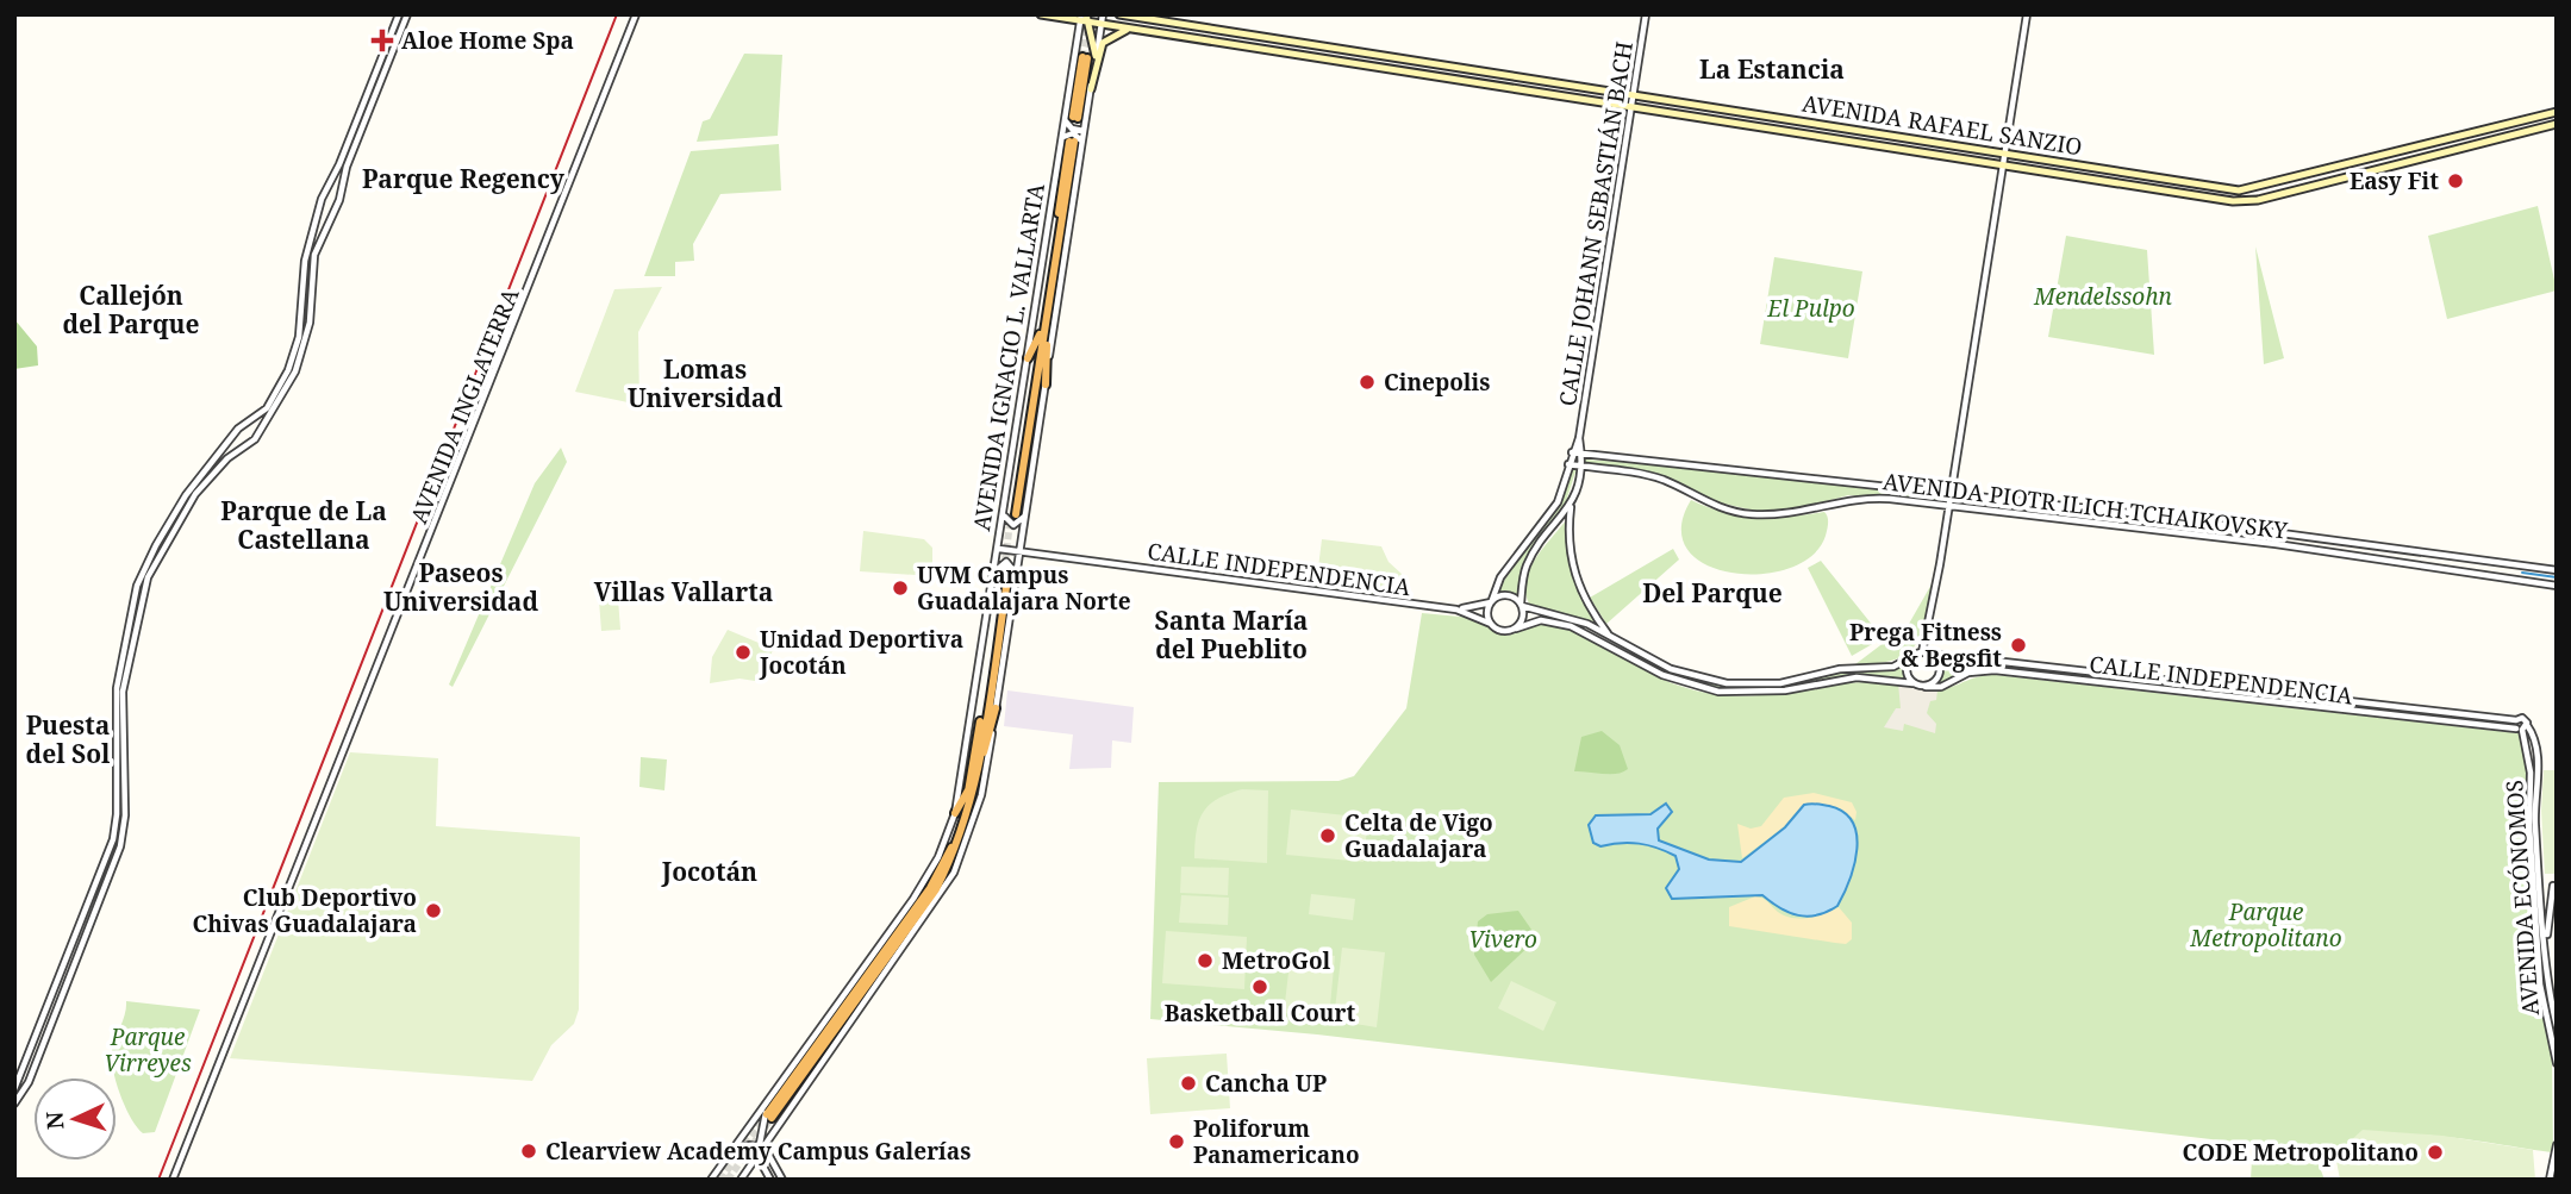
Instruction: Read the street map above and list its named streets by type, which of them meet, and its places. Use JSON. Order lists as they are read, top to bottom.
{
  "streets": {
    "highway": ["AVENIDA IGNACIO L. VALLARTA"],
    "main road": ["AVENIDA RAFAEL SANZIO"],
    "street": [
      "CALLE JOHANN SEBASTIÁN BACH",
      "AVENIDA INGLATERRA",
      "AVENIDA PIOTR ILICH TCHAIKOVSKY",
      "CALLE INDEPENDENCIA",
      "AVENIDA ECÓNOMOS"
    ]
  },
  "crossings": [
    ["AVENIDA RAFAEL SANZIO", "CALLE JOHANN SEBASTIÁN BACH"],
    ["AVENIDA RAFAEL SANZIO", "AVENIDA IGNACIO L. VALLARTA"],
    ["CALLE JOHANN SEBASTIÁN BACH", "AVENIDA PIOTR ILICH TCHAIKOVSKY"],
    ["CALLE JOHANN SEBASTIÁN BACH", "CALLE INDEPENDENCIA"],
    ["AVENIDA IGNACIO L. VALLARTA", "CALLE INDEPENDENCIA"],
    ["CALLE INDEPENDENCIA", "AVENIDA ECÓNOMOS"]
  ],
  "districts": [
    "La Estancia",
    "Parque Regency",
    "Callejón del Parque",
    "Lomas Universidad",
    "Parque de La Castellana",
    "Paseos Universidad",
    "Villas Vallarta",
    "Del Parque",
    "Santa María del Pueblito",
    "Puesta del Sol",
    "Jocotán"
  ],
  "parks": [
    "Mendelssohn",
    "El Pulpo",
    "Parque Metropolitano",
    "Vivero",
    "Parque Virreyes"
  ],
  "places": {
    "health": ["Aloe Home Spa"],
    "other": [
      "Easy Fit",
      "Cinepolis",
      "UVM Campus Guadalajara Norte",
      "Prega Fitness & Begsfit",
      "Unidad Deportiva Jocotán",
      "Celta de Vigo Guadalajara",
      "Club Deportivo Chivas Guadalajara",
      "MetroGol",
      "Basketball Court",
      "Cancha UP",
      "Poliforum Panamericano",
      "Clearview Academy Campus Galerías",
      "CODE Metropolitano"
    ]
  },
  "north": "left"
}
